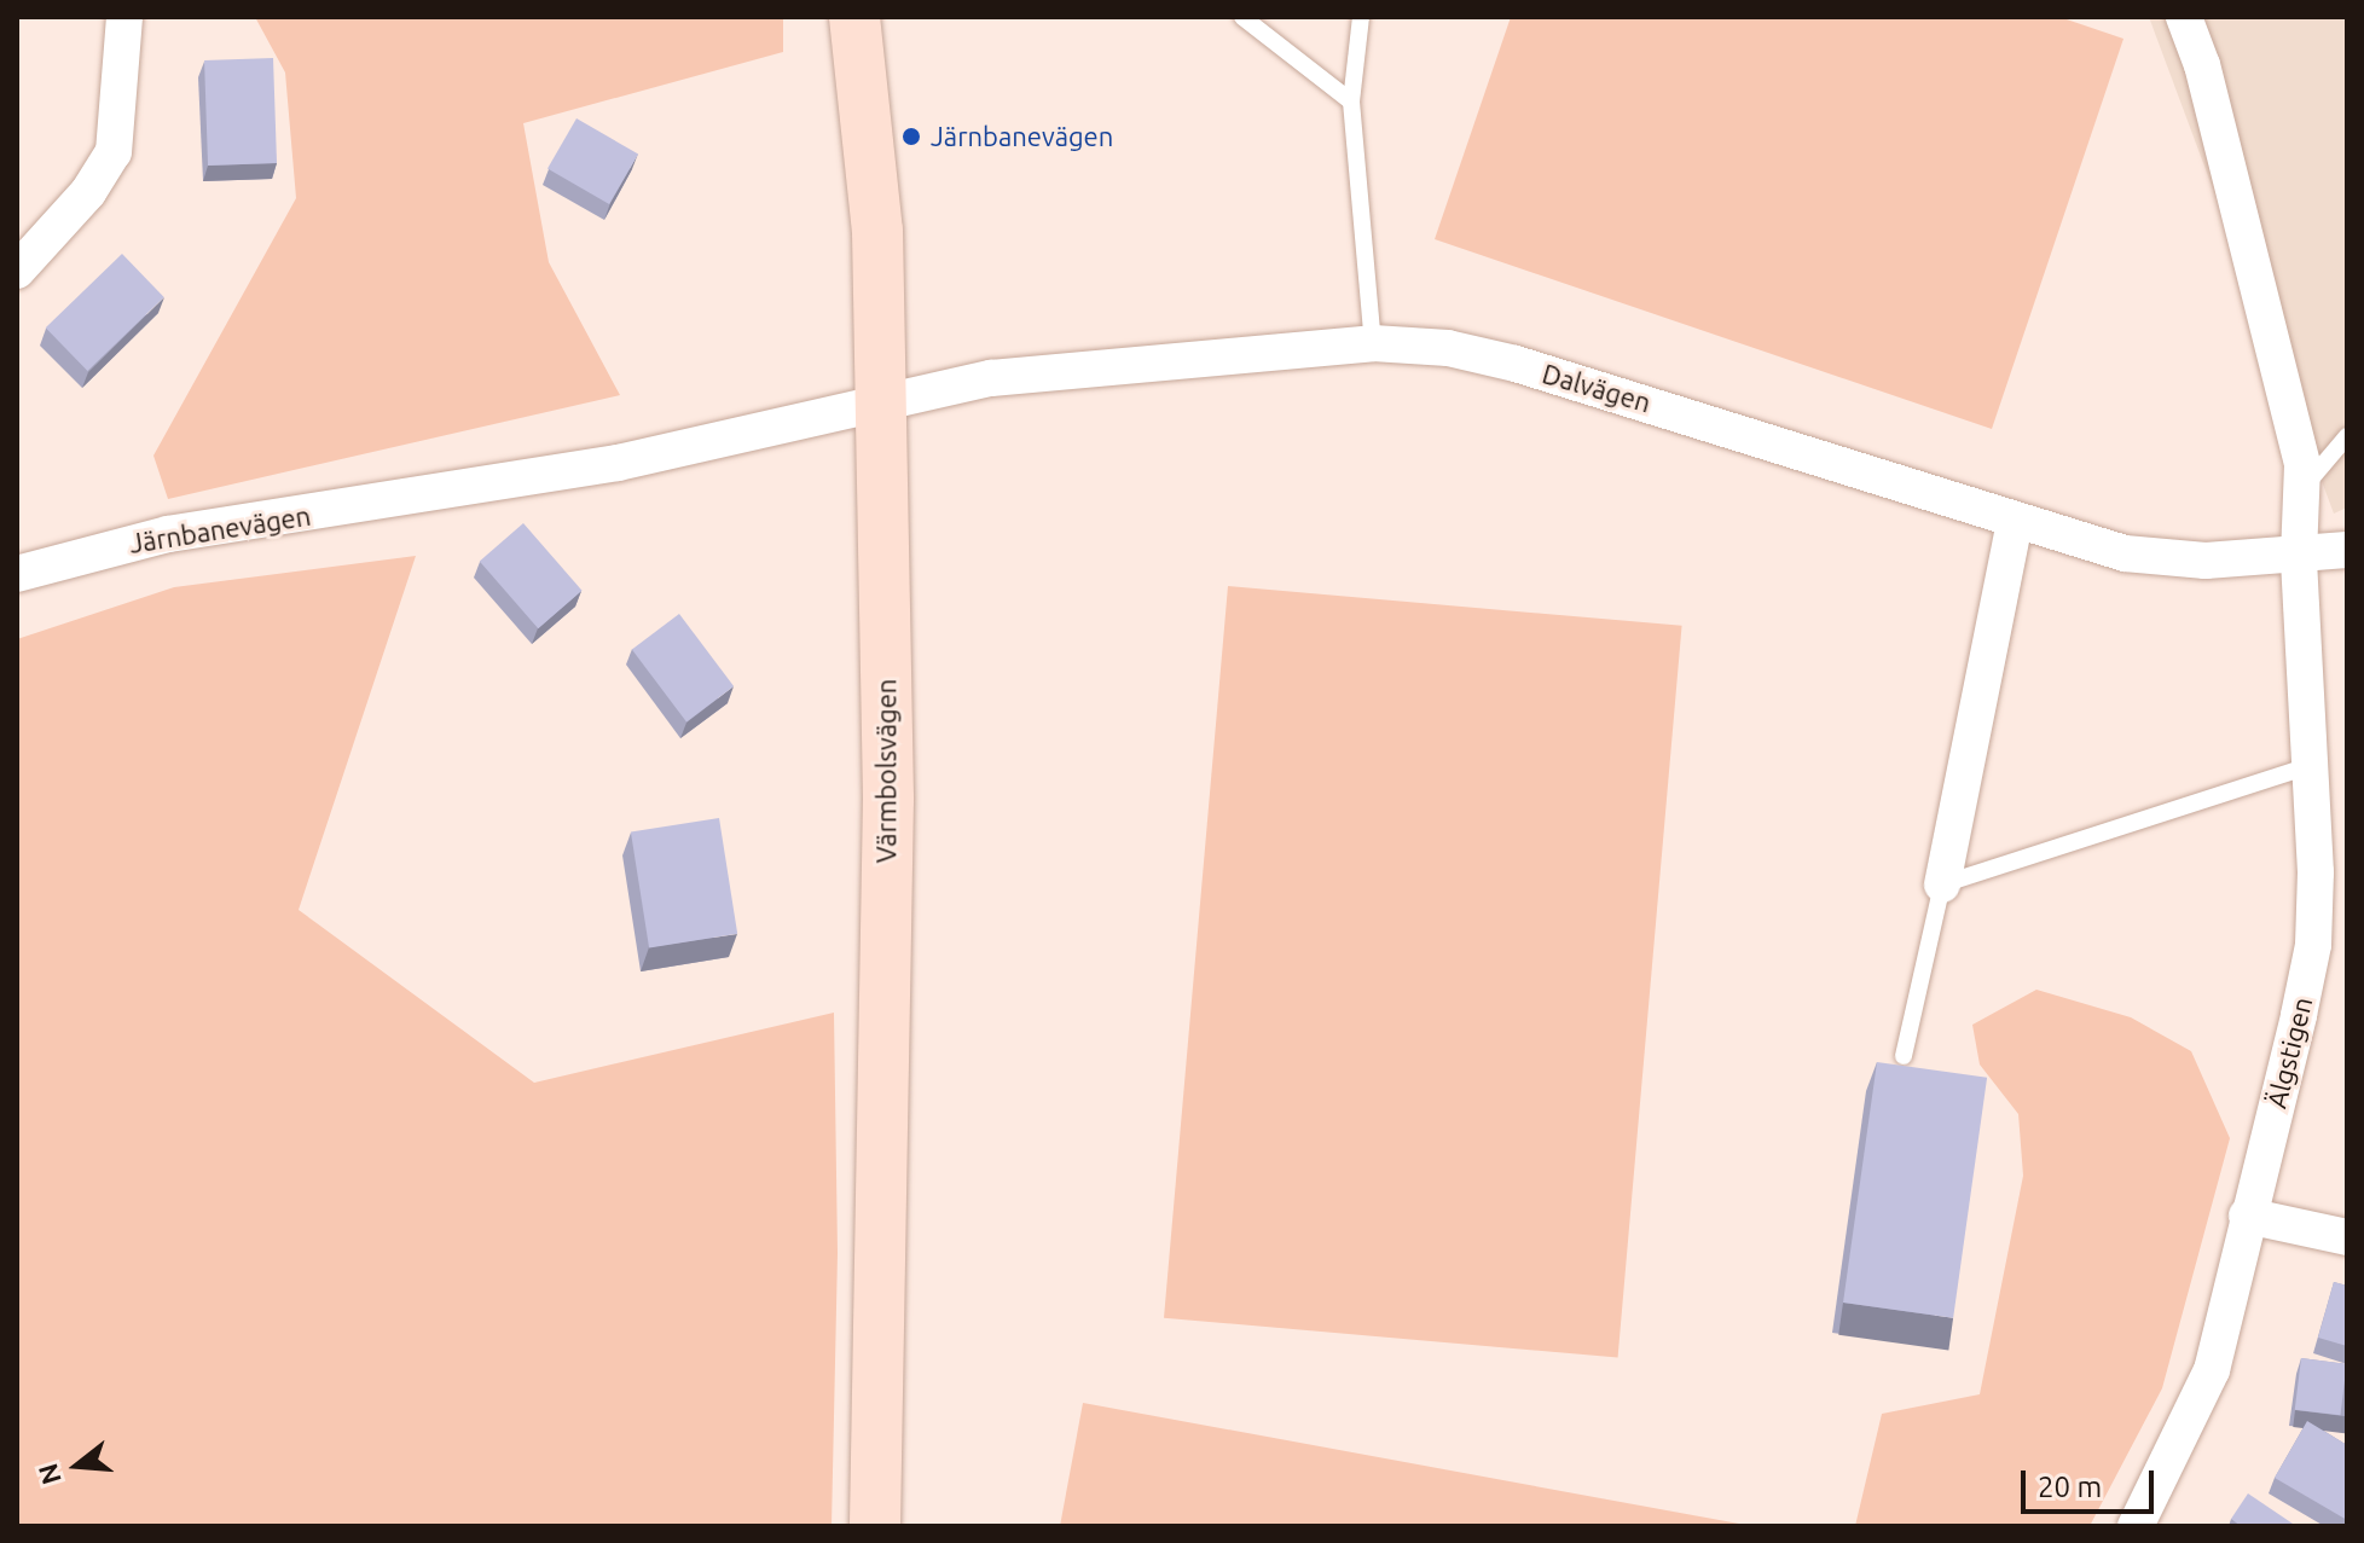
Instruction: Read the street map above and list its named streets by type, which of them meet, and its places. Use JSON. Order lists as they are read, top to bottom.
{
  "streets": {
    "street": [
      "Dalvägen",
      "Järnbanevägen",
      "Värmbolsvägen",
      "Älgstigen"
    ]
  },
  "crossings": [
    ["Dalvägen", "Järnbanevägen"],
    ["Dalvägen", "Värmbolsvägen"],
    ["Dalvägen", "Älgstigen"],
    ["Järnbanevägen", "Värmbolsvägen"]
  ],
  "places": ["Järnbanevägen"],
  "scale_bar": "20 m",
  "north": "left"
}
